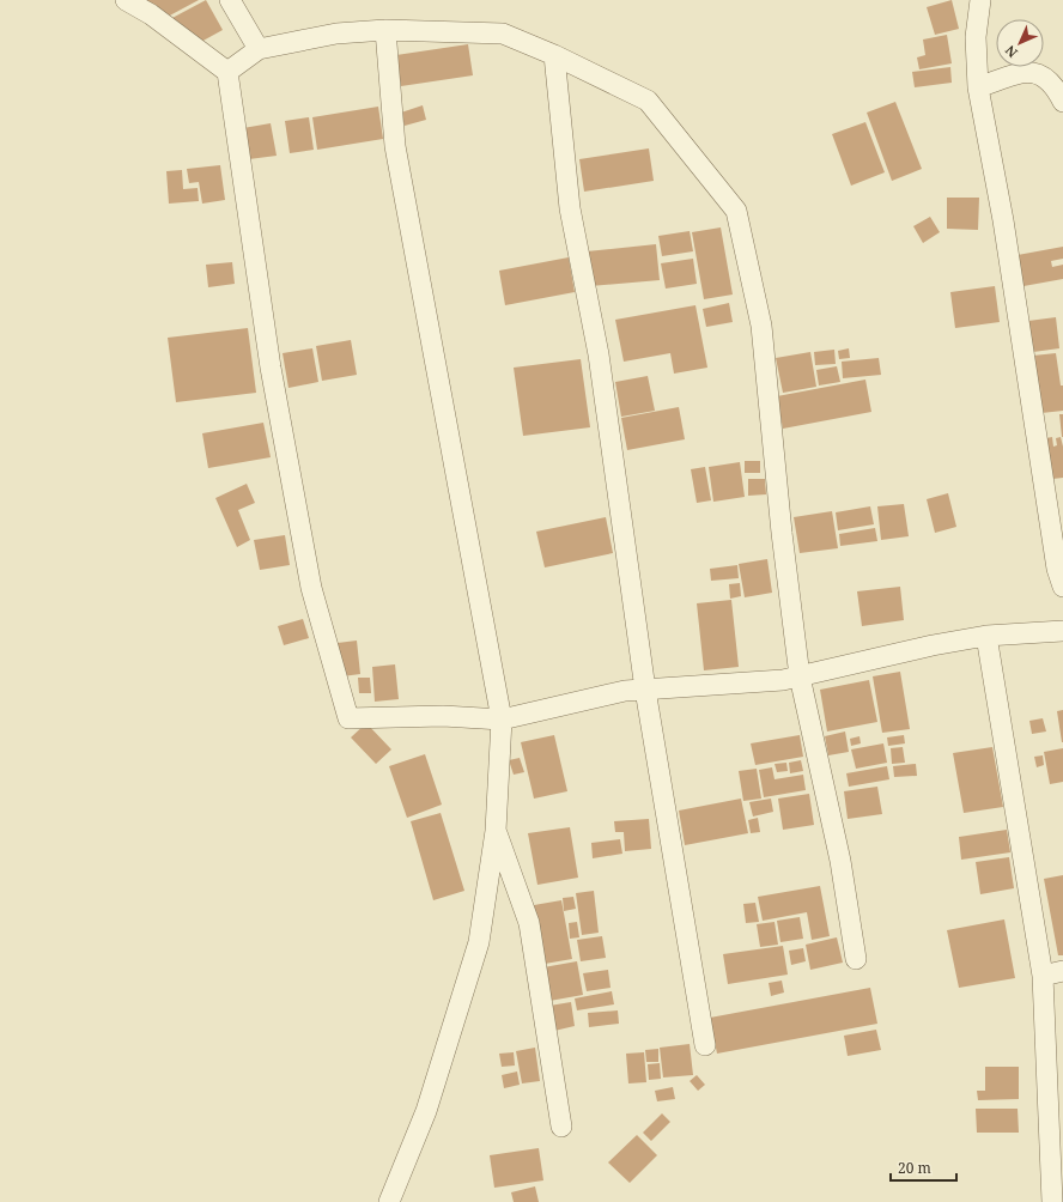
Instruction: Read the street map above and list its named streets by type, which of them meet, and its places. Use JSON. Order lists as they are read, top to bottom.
{
  "scale_bar": "20 m",
  "north": "bottom left"
}
